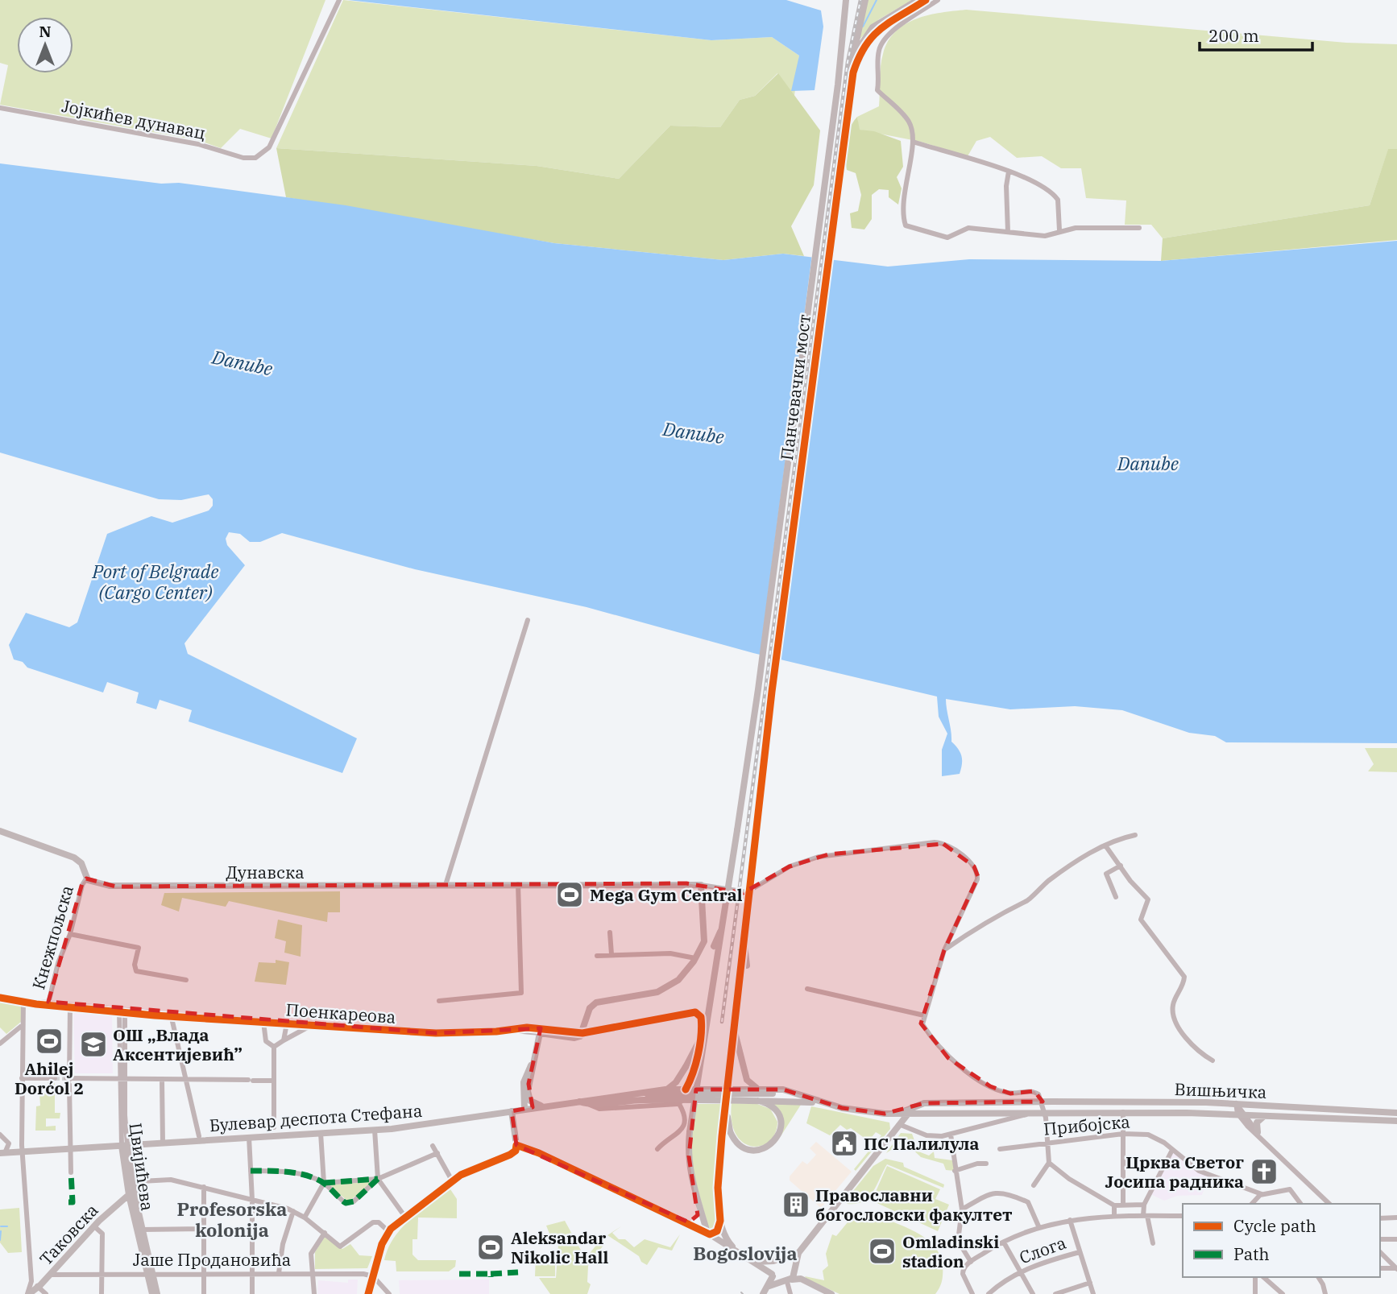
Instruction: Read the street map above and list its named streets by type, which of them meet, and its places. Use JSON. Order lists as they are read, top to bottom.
{
  "streets": {
    "main road": [
      "Панчевачки мост",
      "Дунавска",
      "Поенкареова",
      "Вишњичка",
      "Булевар деспота Стефана",
      "Цвијићева",
      "Таковска"
    ],
    "street": [
      "Јојкићев дунавац",
      "Кнежпољска",
      "Прибојска",
      "Слога",
      "Јаше Продановића"
    ]
  },
  "crossings": [
    ["Дунавска", "Кнежпољска"],
    ["Кнежпољска", "Поенкареова"],
    ["Поенкареова", "Цвијићева"],
    ["Вишњичка", "Булевар деспота Стефана"],
    ["Булевар деспота Стефана", "Цвијићева"],
    ["Цвијићева", "Таковска"],
    ["Цвијићева", "Јаше Продановића"],
    ["Таковска", "Јаше Продановића"]
  ],
  "districts": ["Profesorska kolonija", "Bogoslovija"],
  "water": ["Danube", "Port of Belgrade (Cargo Center)"],
  "places": {
    "sports": [
      "Mega Gym Central",
      "Ahilej Dorćol 2",
      "Aleksandar Nikolic Hall",
      "Omladinski stadion"
    ],
    "school or university": ["ОШ „Влада Аксентијевић”"],
    "public building": ["ПС Палилула"],
    "church": ["Црква Светог Јосипа радника"],
    "building": ["Православни богословски факултет"]
  },
  "legend": ["Cycle path", "Path"],
  "scale_bar": "200 m",
  "north": "top"
}
